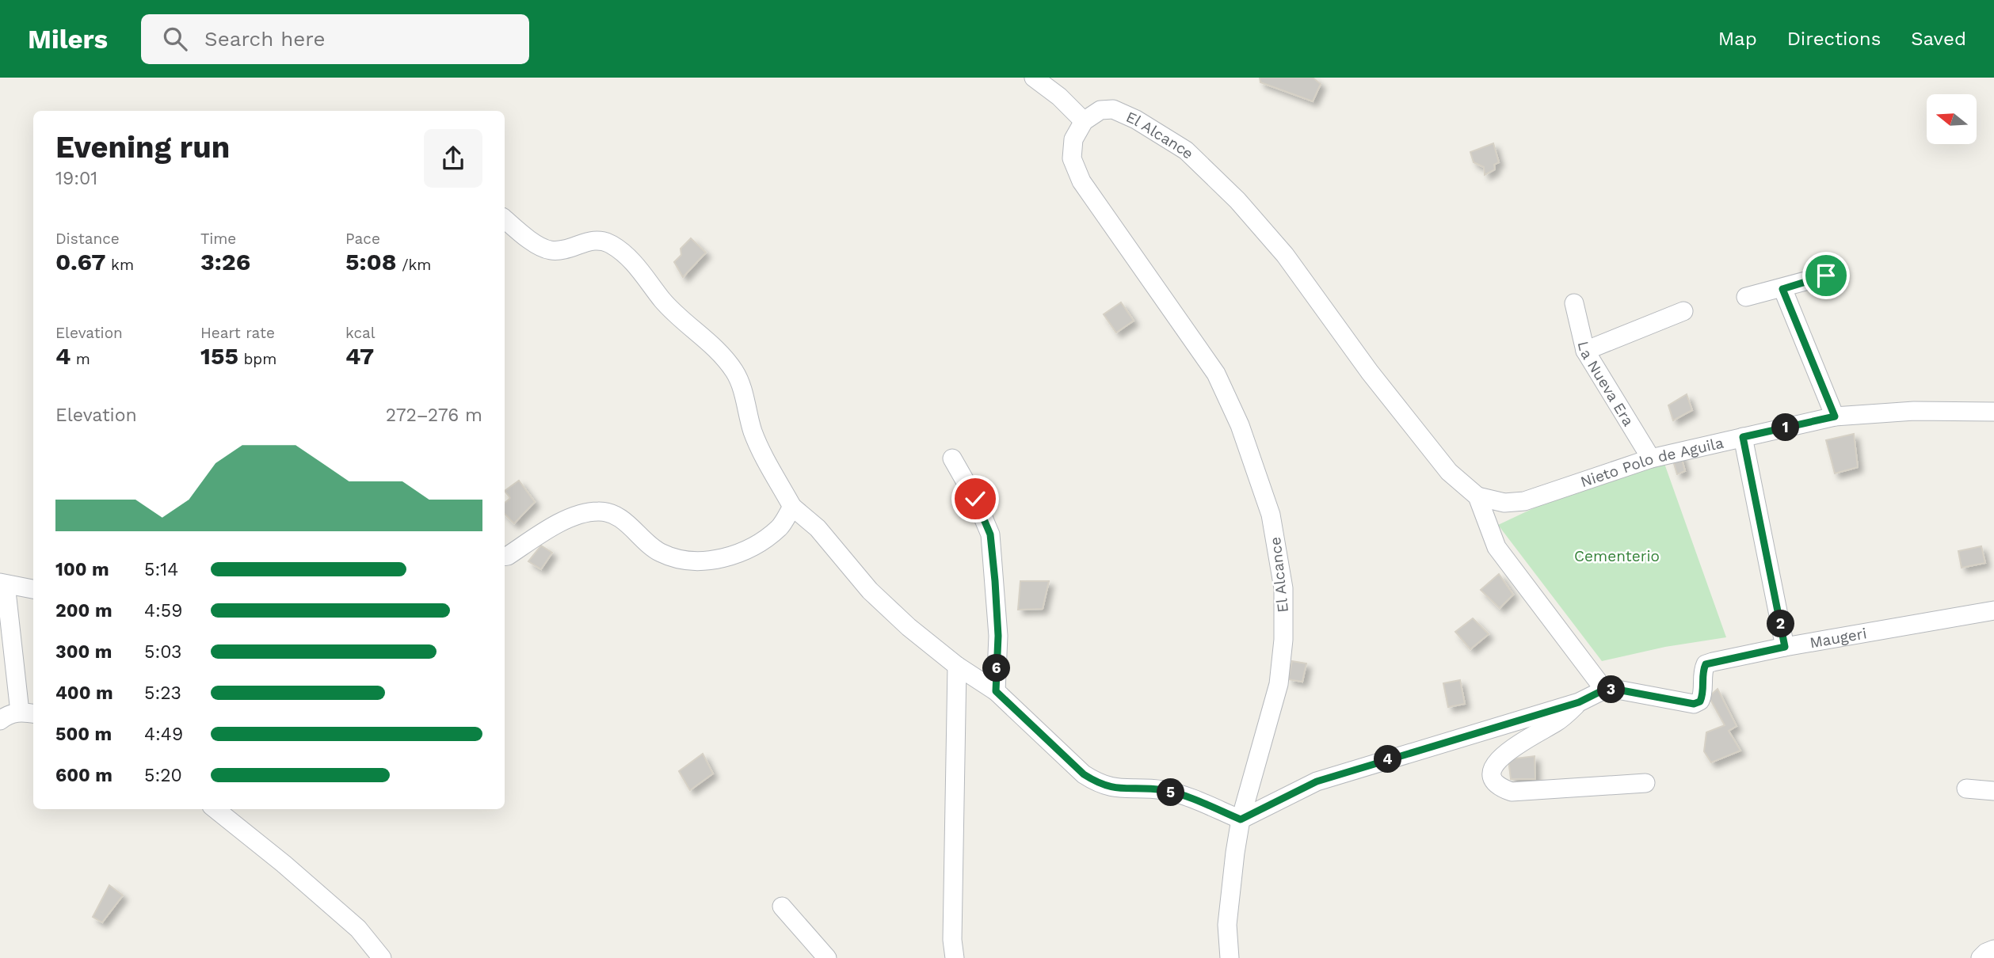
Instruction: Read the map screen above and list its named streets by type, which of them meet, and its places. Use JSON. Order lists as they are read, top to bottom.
{
  "streets": {
    "street": [
      "El Alcance",
      "La Nueva Era",
      "Nieto Polo de Aguila",
      "Maugeri"
    ]
  },
  "crossings": [
    ["El Alcance", "Nieto Polo de Aguila"],
    ["El Alcance", "Maugeri"],
    ["La Nueva Era", "Nieto Polo de Aguila"]
  ],
  "parks": ["Cementerio"],
  "north": "left",
  "page": {
    "header": "Milers",
    "search": "Search here",
    "nav": ["Map", "Directions", "Saved"],
    "heading": ["Evening run", "19:01"],
    "stats": [
      ["Distance", "0.67 km"],
      ["Time", "3:26"],
      ["Pace", "5:08 /km"],
      ["Elevation", "4 m"],
      ["Heart rate", "155 bpm"],
      ["kcal", "47"]
    ],
    "chart": ["Elevation", "272–276 m"],
    "pins": [
      "1",
      "2",
      "6",
      "3",
      "4",
      "5"
    ],
    "list": [
      {
        "name": "100 m",
        "note": "5:14"
      },
      {
        "name": "200 m",
        "note": "4:59"
      },
      {
        "name": "300 m",
        "note": "5:03"
      },
      {
        "name": "400 m",
        "note": "5:23"
      },
      {
        "name": "500 m",
        "note": "4:49"
      },
      {
        "name": "600 m",
        "note": "5:20"
      }
    ]
  }
}
